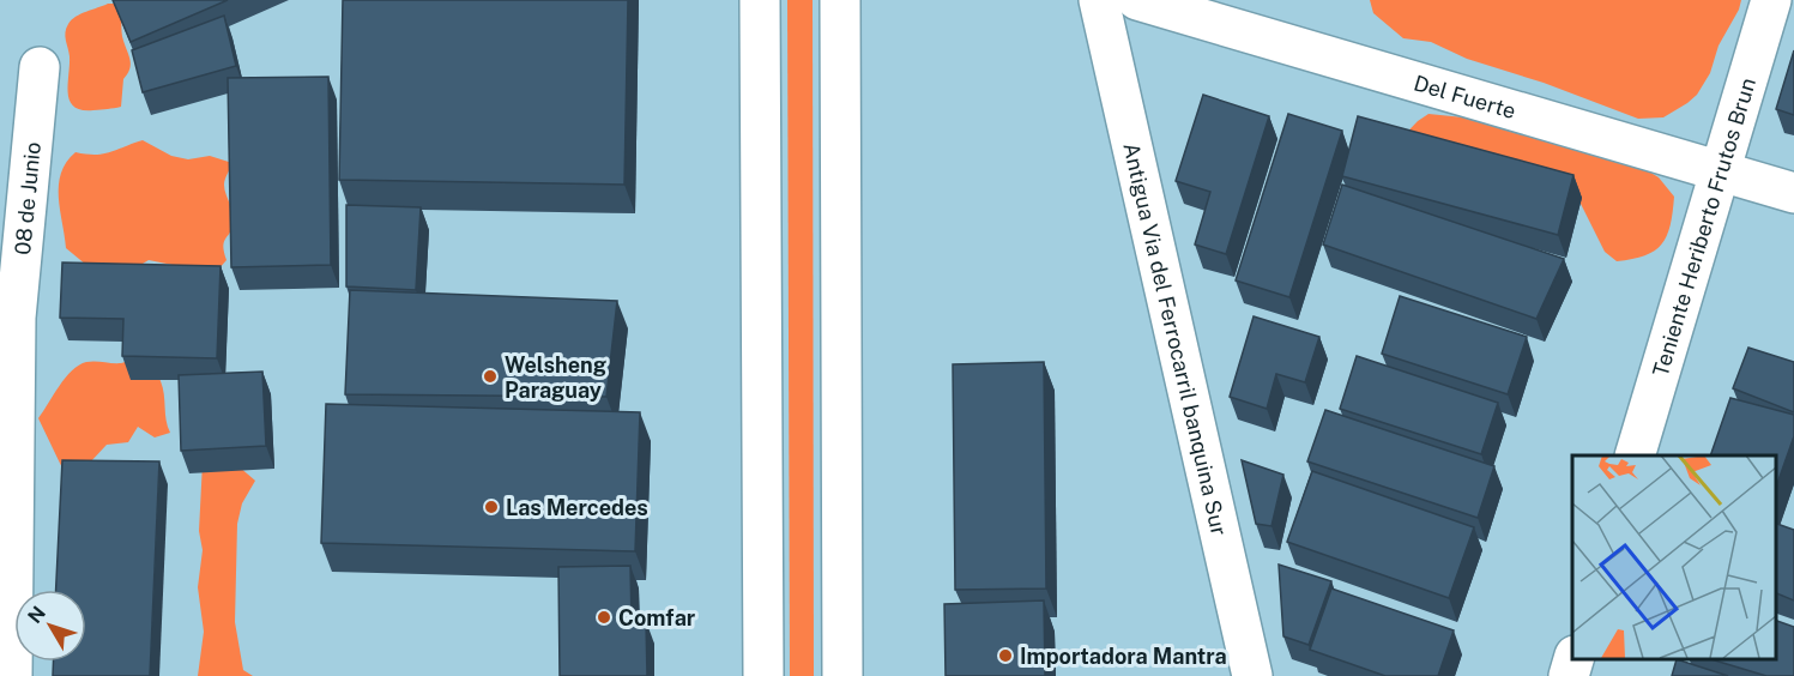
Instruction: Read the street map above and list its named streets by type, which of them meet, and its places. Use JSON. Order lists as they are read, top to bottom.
{
  "streets": {
    "main road": [
      "Del Fuerte",
      "08 de Junio",
      "Teniente Heriberto Frutos Brun",
      "Antigua Via del Ferrocarril banquina Sur"
    ]
  },
  "crossings": [
    ["Del Fuerte", "Teniente Heriberto Frutos Brun"]
  ],
  "places": [
    "Welsheng Paraguay",
    "Las Mercedes",
    "Comfar",
    "Importadora Mantra"
  ],
  "north": "top left"
}
